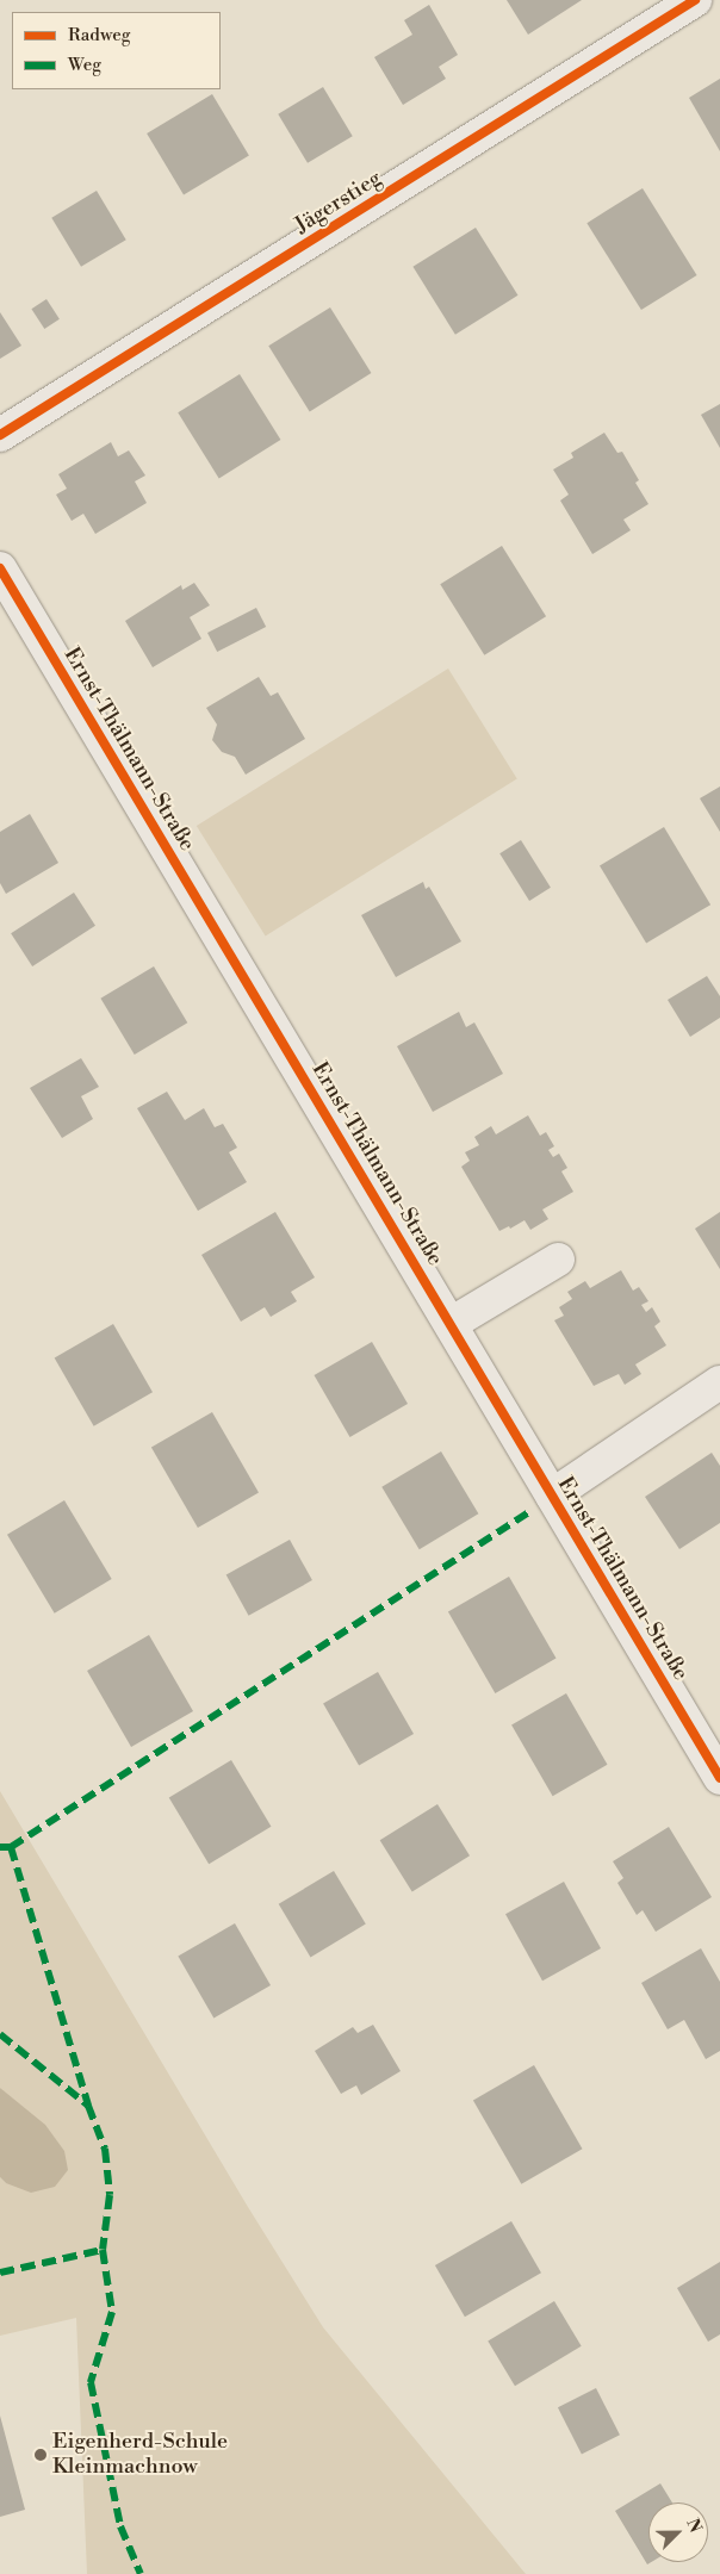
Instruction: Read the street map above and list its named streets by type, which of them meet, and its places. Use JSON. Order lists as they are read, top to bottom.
{
  "streets": {
    "street": ["Jägerstieg", "Ernst-Thälmann-Straße"]
  },
  "places": ["Eigenherd-Schule Kleinmachnow"],
  "legend": ["Radweg", "Weg"],
  "north": "top right"
}
